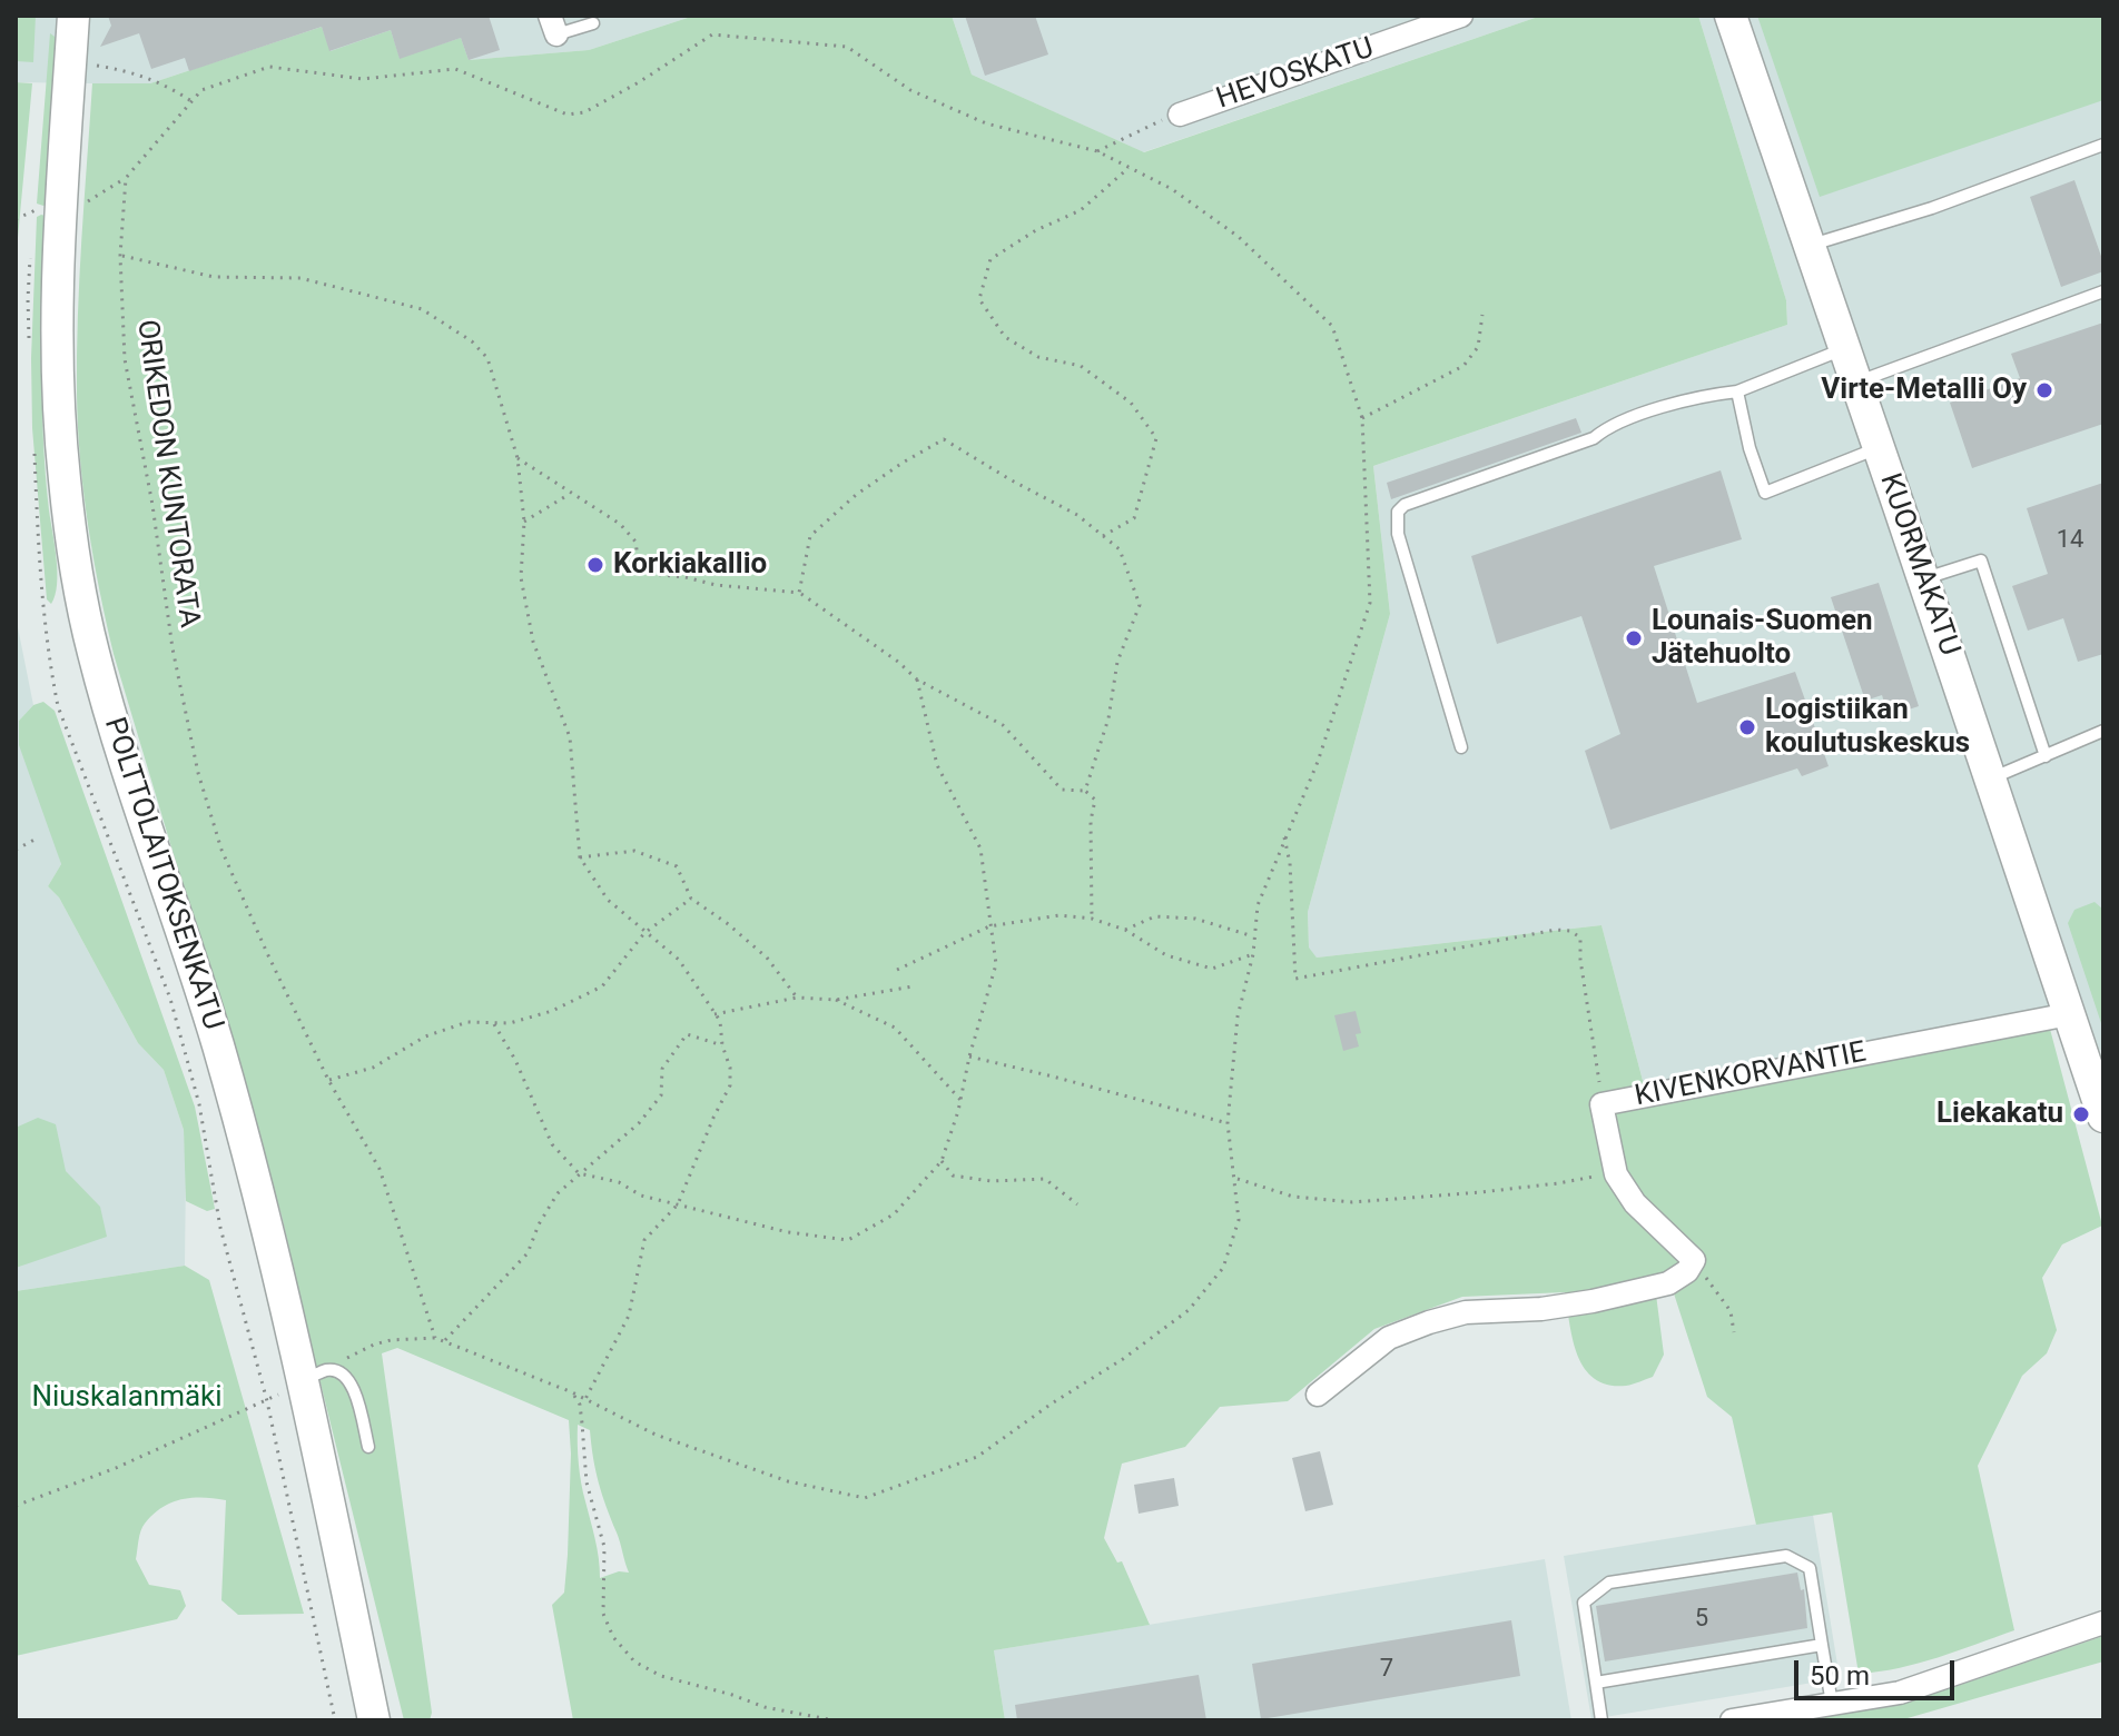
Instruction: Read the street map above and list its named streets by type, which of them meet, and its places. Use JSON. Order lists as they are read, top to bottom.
{
  "streets": {
    "street": [
      "HEVOSKATU",
      "KUORMAKATU",
      "POLTTOLAITOKSENKATU",
      "KIVENKORVANTIE"
    ],
    "path": ["ORIKEDON KUNTORATA"]
  },
  "crossings": [
    ["KUORMAKATU", "KIVENKORVANTIE"]
  ],
  "parks": ["Niuskalanmäki"],
  "places": [
    "Virte-Metalli Oy",
    "Korkiakallio",
    "Lounais-Suomen Jätehuolto",
    "Logistiikan koulutuskeskus",
    "Liekakatu"
  ],
  "house_numbers": ["14", "5", "7"],
  "scale_bar": "50 m"
}
